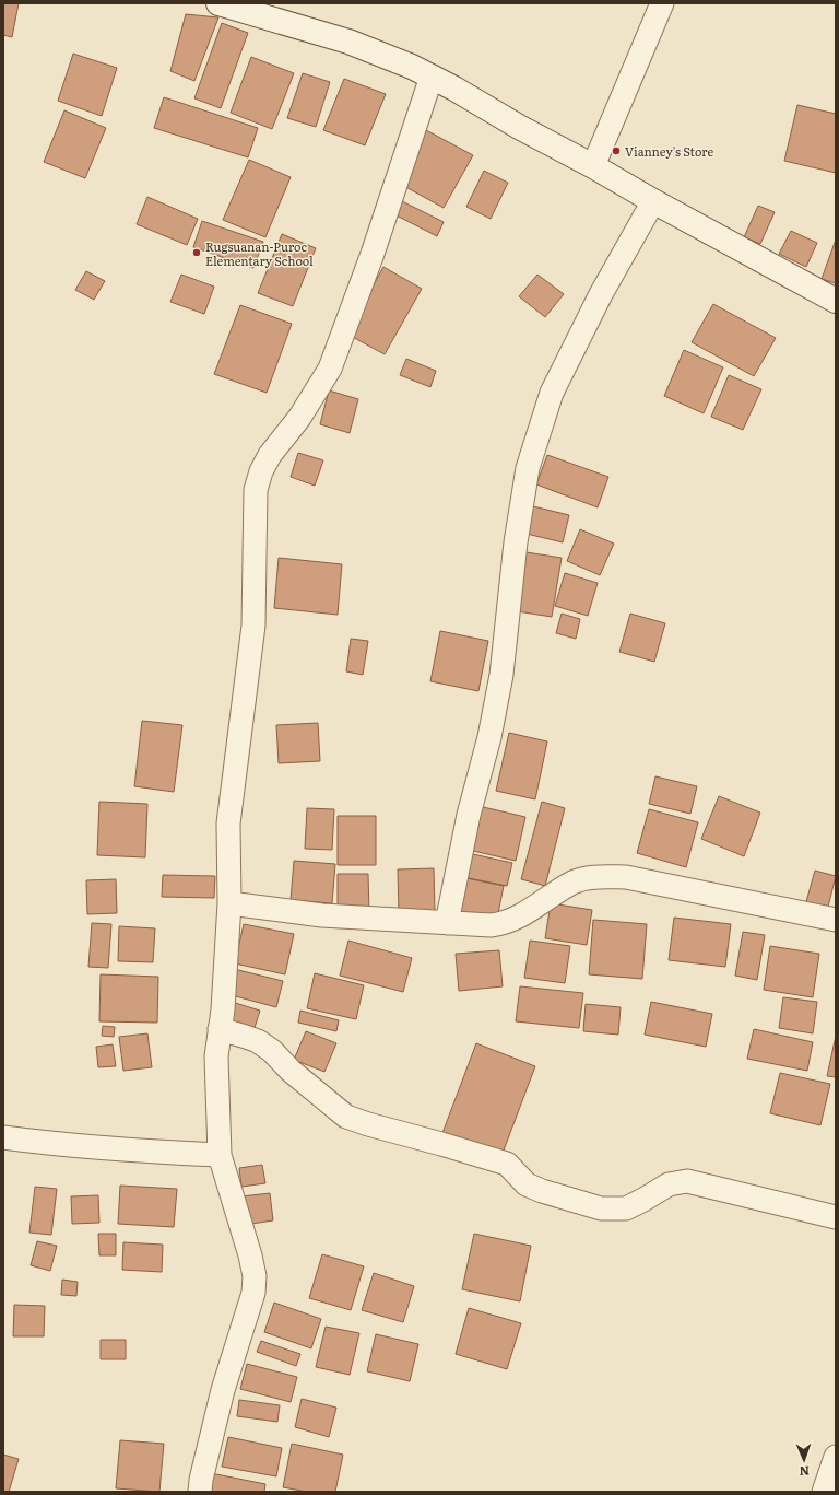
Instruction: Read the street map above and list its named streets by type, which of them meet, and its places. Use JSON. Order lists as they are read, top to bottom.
{
  "places": ["Vianney's Store", "Rugsuanan-Puroc Elementary School"],
  "north": "bottom"
}
